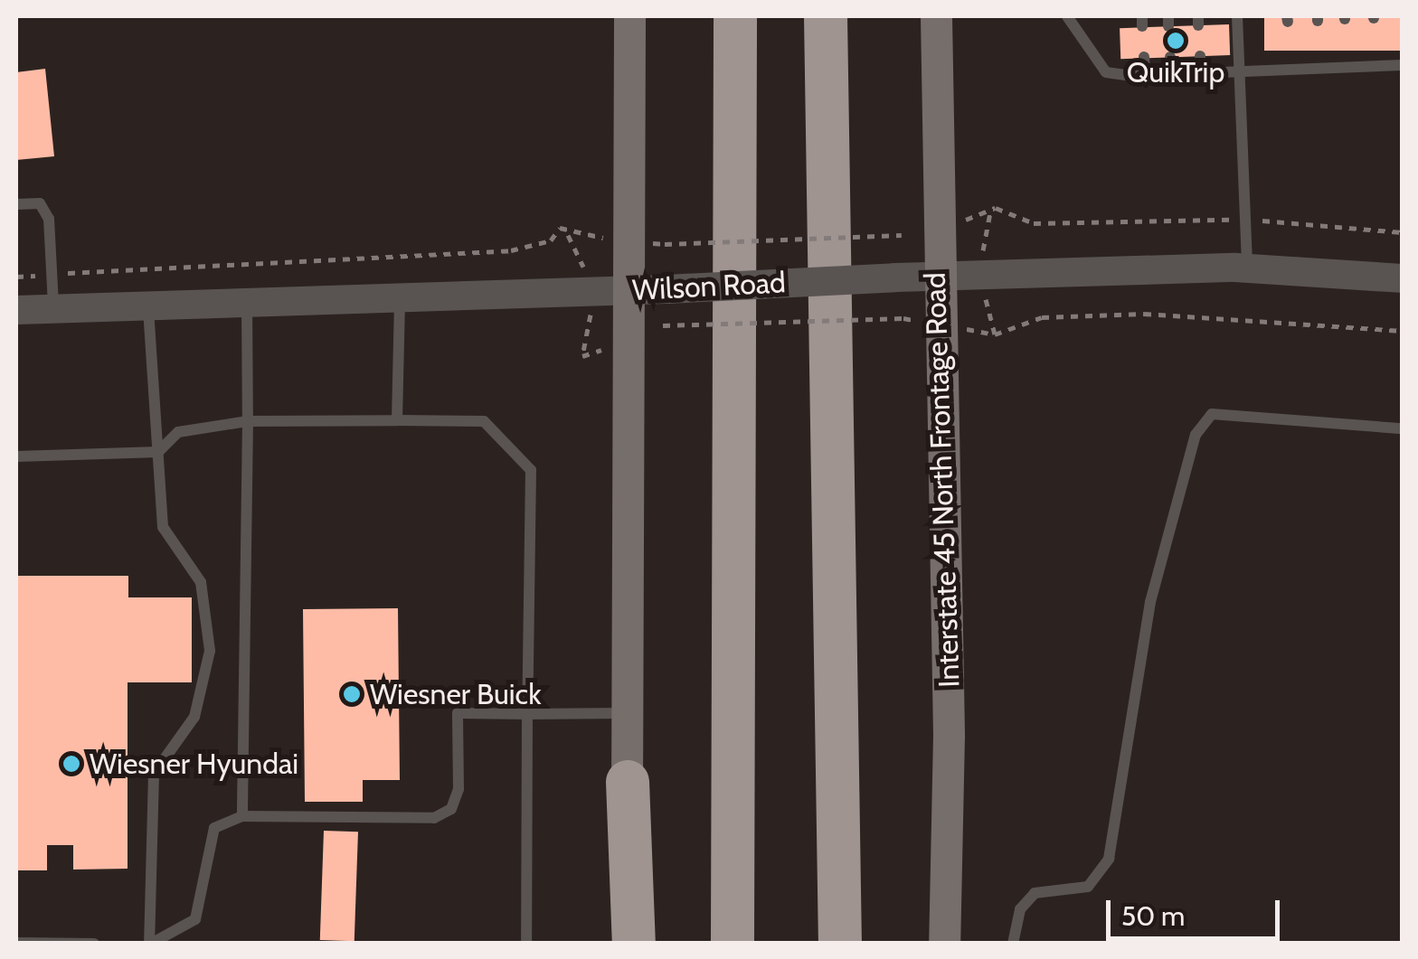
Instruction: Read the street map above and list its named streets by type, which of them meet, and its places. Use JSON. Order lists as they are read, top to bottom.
{
  "streets": {
    "main road": ["Interstate 45 North Frontage Road"],
    "street": ["Wilson Road"]
  },
  "crossings": [
    ["Wilson Road", "Interstate 45 North Frontage Road"]
  ],
  "places": ["QuikTrip", "Wiesner Buick", "Wiesner Hyundai"],
  "scale_bar": "50 m"
}
